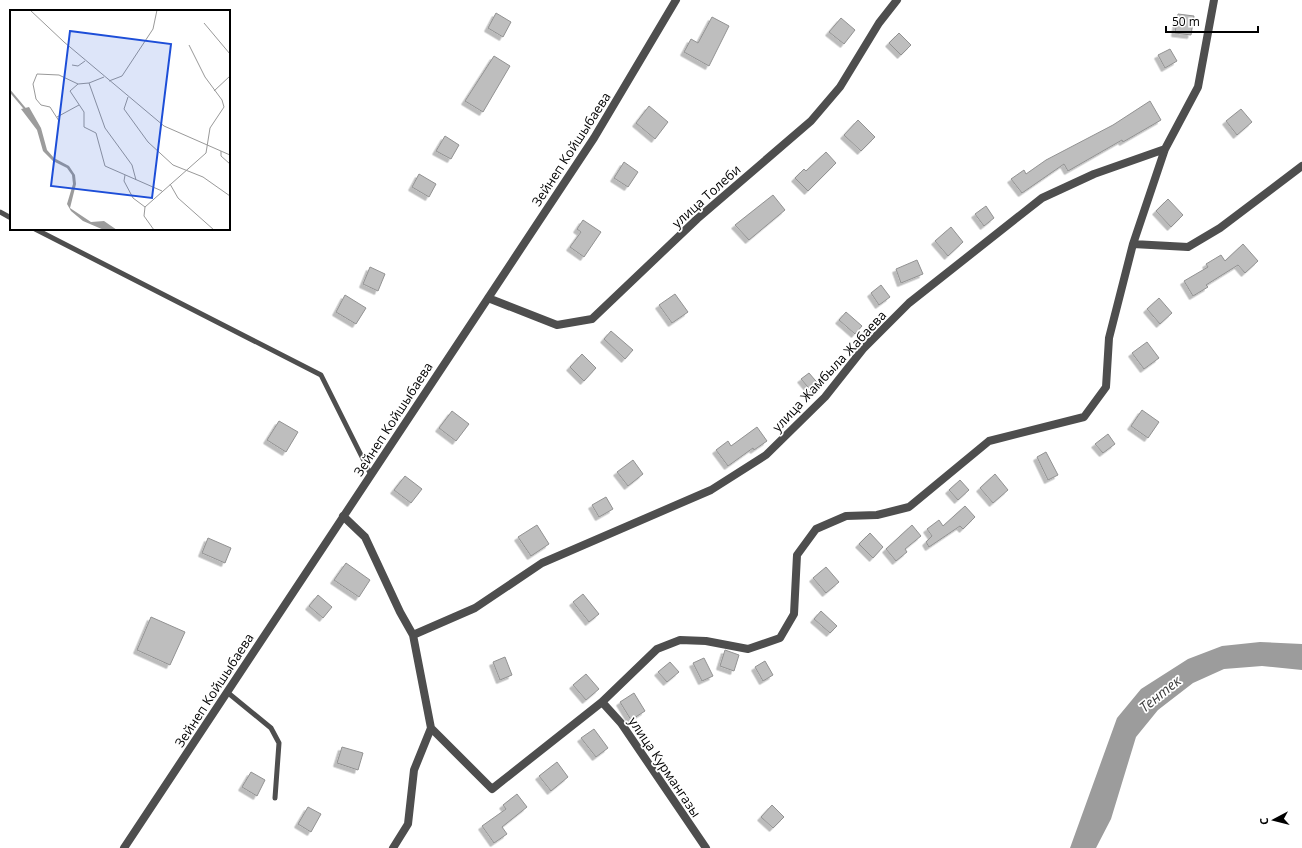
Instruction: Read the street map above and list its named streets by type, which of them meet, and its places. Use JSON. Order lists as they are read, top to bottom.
{
  "streets": {
    "street": [
      "Зейнеп Койшыбаева",
      "улица Толеби",
      "улица Жамбыла Жабаева",
      "улица Курмангазы"
    ]
  },
  "crossings": [
    ["Зейнеп Койшыбаева", "улица Толеби"]
  ],
  "water": ["Тентек"],
  "scale_bar": "50 m",
  "north": "left"
}
